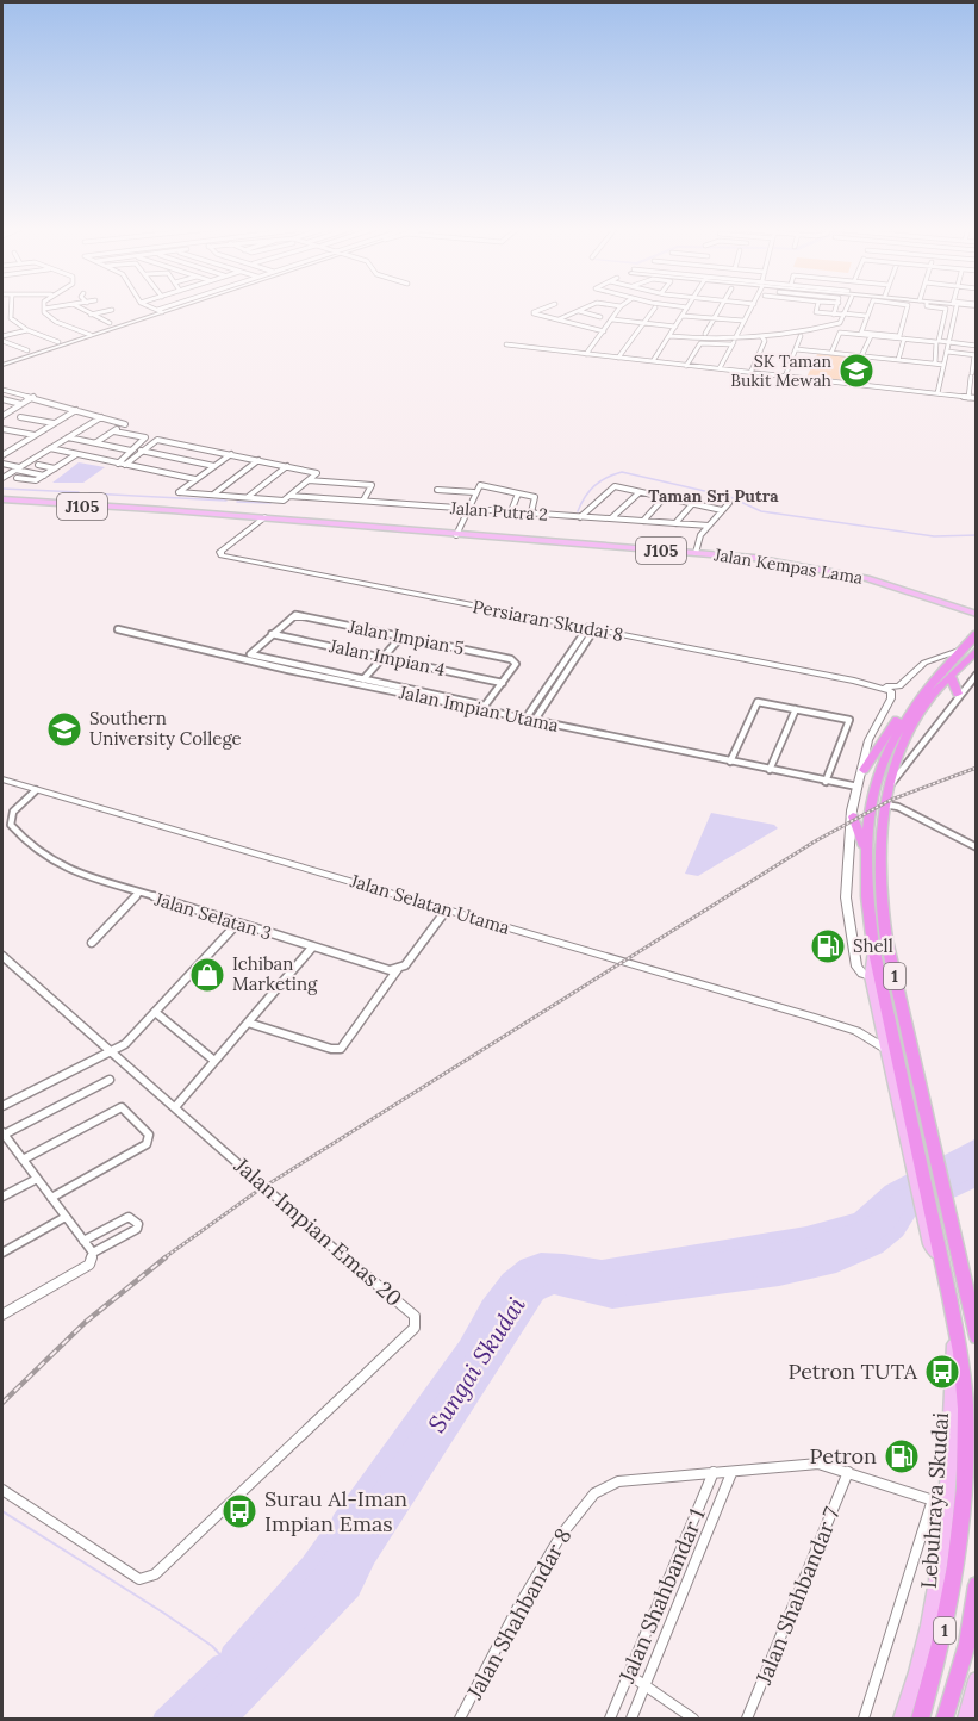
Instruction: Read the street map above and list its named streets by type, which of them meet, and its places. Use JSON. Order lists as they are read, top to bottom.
{
  "streets": {
    "highway": ["1", "Lebuhraya Skudai"],
    "main road": ["J105", "Jalan Kempas Lama"],
    "street": [
      "Jalan Putra 2",
      "Persiaran Skudai 8",
      "Jalan Impian 5",
      "Jalan Impian 4",
      "Jalan Impian Utama",
      "Jalan Selatan Utama",
      "Jalan Selatan 3",
      "Jalan Impian Emas 20",
      "Jalan Shahbandar 1",
      "Jalan Shahbandar 7",
      "Jalan Shahbandar 8"
    ]
  },
  "crossings": [
    ["Persiaran Skudai 8", "Lebuhraya Skudai"],
    ["Jalan Impian 5", "Jalan Impian 4"],
    ["Jalan Selatan Utama", "Jalan Selatan 3"],
    ["Jalan Selatan Utama", "Lebuhraya Skudai"],
    ["Jalan Shahbandar 1", "Jalan Shahbandar 8"],
    ["Jalan Shahbandar 7", "Jalan Shahbandar 8"]
  ],
  "districts": ["Taman Sri Putra"],
  "water": ["Sungai Skudai"],
  "places": {
    "school or university": ["SK Taman Bukit Mewah", "Southern University College"],
    "fuel station": ["Shell", "Petron"],
    "shop": ["Ichiban Marketing"],
    "bus stop": ["Petron TUTA", "Surau Al-Iman Impian Emas"]
  }
}
